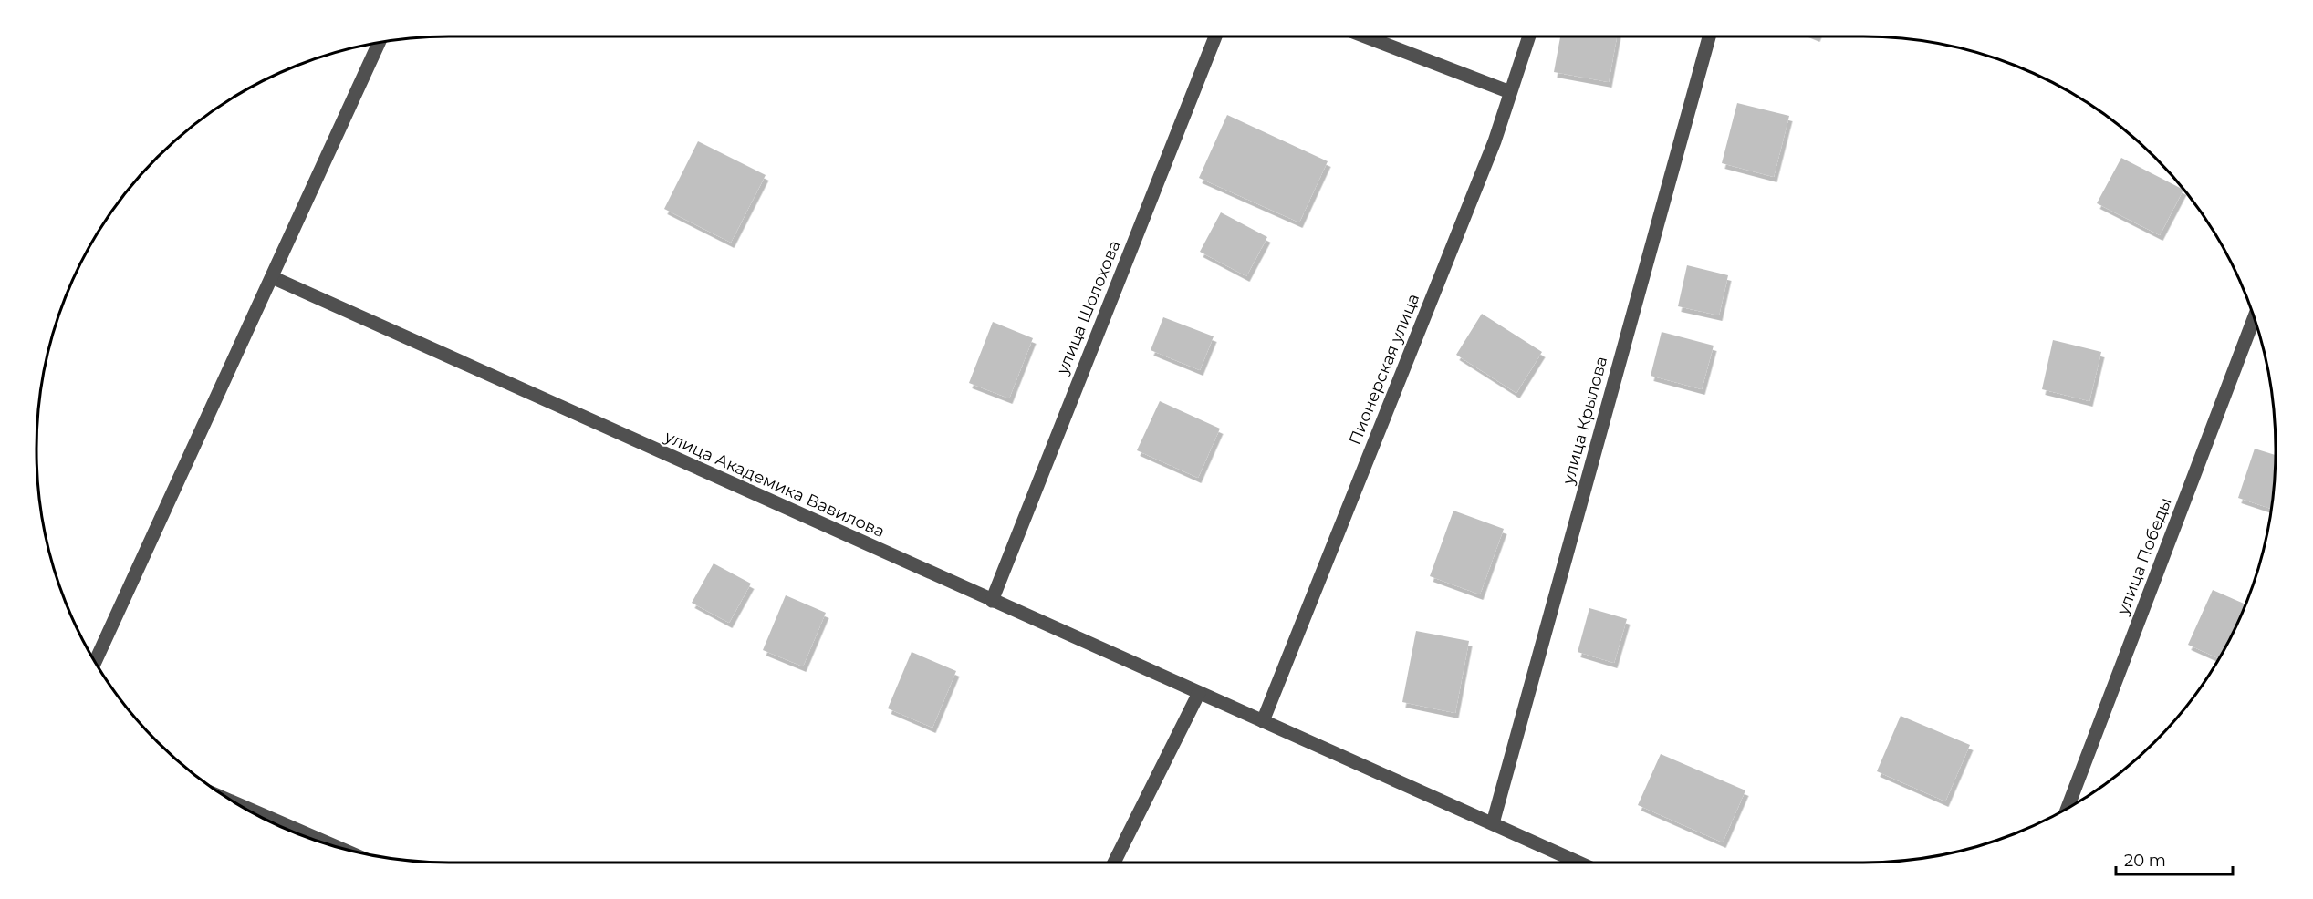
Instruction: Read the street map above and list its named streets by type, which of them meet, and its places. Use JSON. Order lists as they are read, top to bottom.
{
  "streets": {
    "street": [
      "улица Шолохова",
      "Пионерская улица",
      "улица Крылова",
      "улица Академика Вавилова",
      "улица Победы"
    ]
  },
  "crossings": [
    ["улица Шолохова", "улица Академика Вавилова"],
    ["Пионерская улица", "улица Академика Вавилова"],
    ["улица Крылова", "улица Академика Вавилова"]
  ],
  "scale_bar": "20 m"
}
